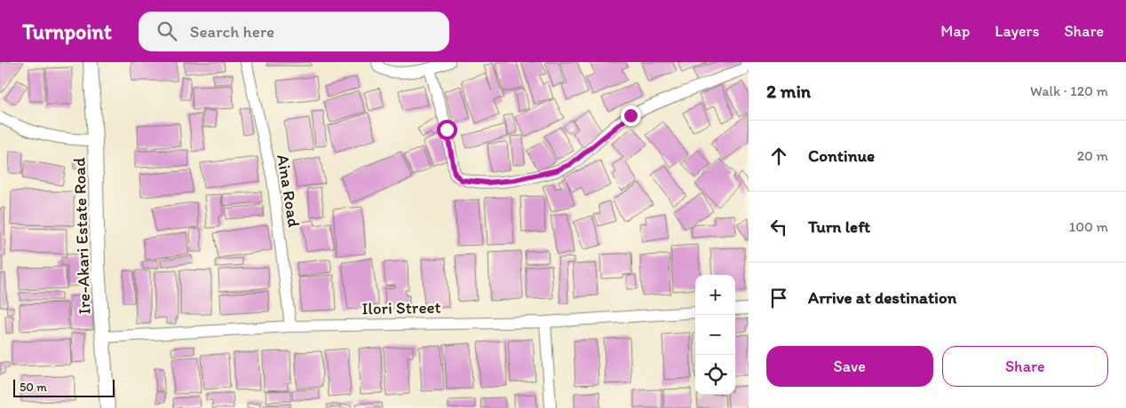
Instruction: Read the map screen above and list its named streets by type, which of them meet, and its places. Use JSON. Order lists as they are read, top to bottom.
{
  "streets": {
    "street": ["Aina Road", "Ire-Akari Estate Road", "Ilori Street"]
  },
  "crossings": [
    ["Aina Road", "Ilori Street"],
    ["Ire-Akari Estate Road", "Ilori Street"]
  ],
  "scale_bar": "50 m",
  "page": {
    "header": "Turnpoint",
    "search": "Search here",
    "nav": ["Map", "Layers", "Share"],
    "heading": ["2 min", "Walk · 120 m"],
    "list": [
      ["Continue", "20 m"],
      ["Turn left", "100 m"],
      "Arrive at destination"
    ],
    "map_buttons": ["+", "−"],
    "buttons": ["Save", "Share"],
    "scale": "50 m"
  }
}
